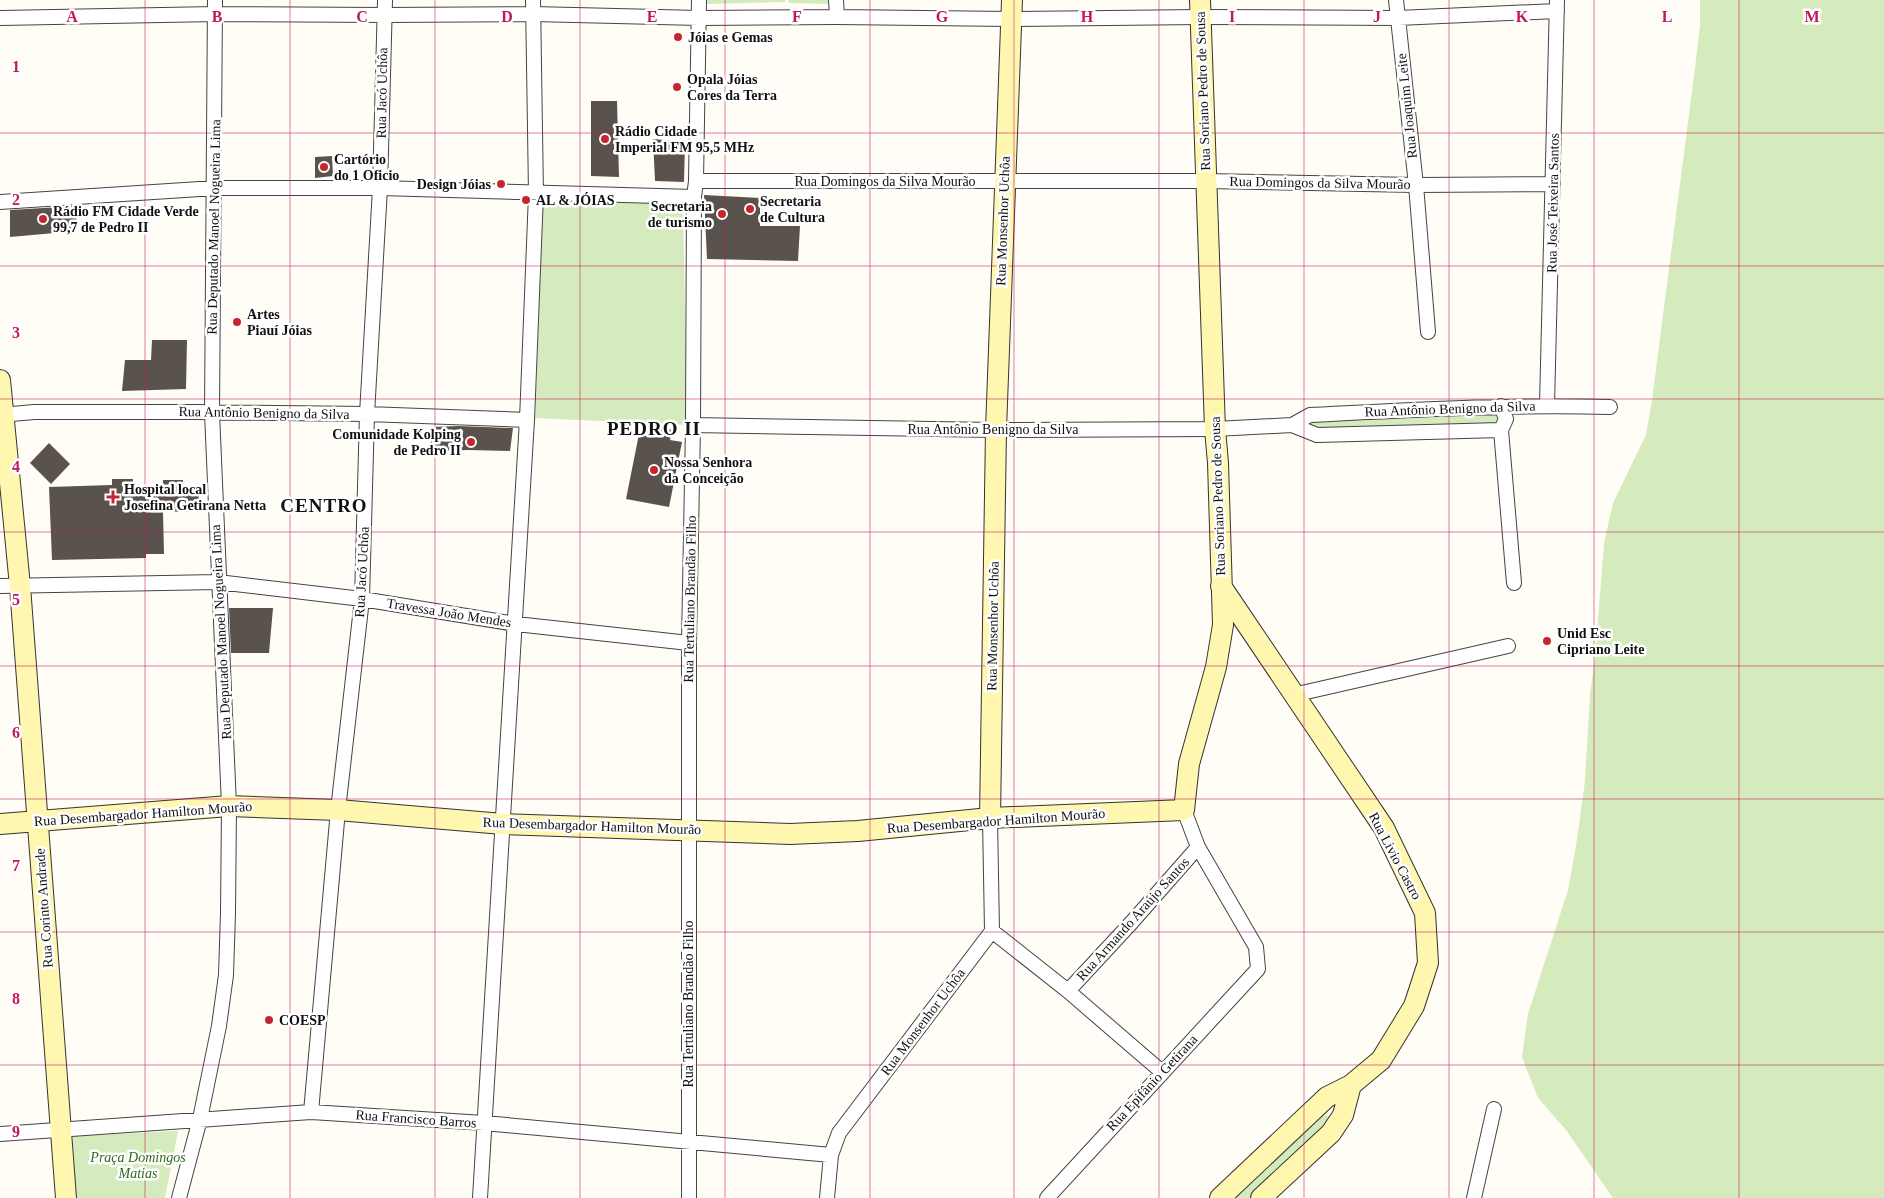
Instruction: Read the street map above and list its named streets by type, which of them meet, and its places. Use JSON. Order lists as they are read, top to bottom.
{
  "streets": {
    "street": [
      "Rua Soriano Pedro de Sousa",
      "Rua Jacó Uchôa",
      "Rua Joaquim Leite",
      "Rua Domingos da Silva Mourão",
      "Rua José Teixeira Santos",
      "Rua Monsenhor Uchôa",
      "Rua Deputado Manoel Nogueira Lima",
      "Rua Antônio Benigno da Silva",
      "Rua Tertuliano Brandão Filho",
      "Travessa João Mendes",
      "Rua Desembargador Hamilton Mourão",
      "Rua Livio Castro",
      "Rua Corinto Andrade",
      "Rua Armando Araújo Santos",
      "Rua Epifânio Getirana",
      "Rua Francisco Barros"
    ]
  },
  "crossings": [
    ["Rua Soriano Pedro de Sousa", "Rua Domingos da Silva Mourão"],
    ["Rua Soriano Pedro de Sousa", "Rua Antônio Benigno da Silva"],
    ["Rua Soriano Pedro de Sousa", "Rua Desembargador Hamilton Mourão"],
    ["Rua Soriano Pedro de Sousa", "Rua Livio Castro"],
    ["Rua Soriano Pedro de Sousa", "Rua Armando Araújo Santos"],
    ["Rua Soriano Pedro de Sousa", "Rua Epifânio Getirana"],
    ["Rua Jacó Uchôa", "Rua Antônio Benigno da Silva"],
    ["Rua Jacó Uchôa", "Travessa João Mendes"],
    ["Rua Jacó Uchôa", "Rua Desembargador Hamilton Mourão"],
    ["Rua Jacó Uchôa", "Rua Francisco Barros"],
    ["Rua Joaquim Leite", "Rua Domingos da Silva Mourão"],
    ["Rua Domingos da Silva Mourão", "Rua José Teixeira Santos"],
    ["Rua Domingos da Silva Mourão", "Rua Monsenhor Uchôa"],
    ["Rua Domingos da Silva Mourão", "Rua Tertuliano Brandão Filho"],
    ["Rua José Teixeira Santos", "Rua Antônio Benigno da Silva"],
    ["Rua Monsenhor Uchôa", "Rua Antônio Benigno da Silva"],
    ["Rua Monsenhor Uchôa", "Rua Desembargador Hamilton Mourão"],
    ["Rua Monsenhor Uchôa", "Rua Francisco Barros"],
    ["Rua Deputado Manoel Nogueira Lima", "Rua Antônio Benigno da Silva"],
    ["Rua Deputado Manoel Nogueira Lima", "Travessa João Mendes"],
    ["Rua Deputado Manoel Nogueira Lima", "Rua Desembargador Hamilton Mourão"],
    ["Rua Deputado Manoel Nogueira Lima", "Rua Francisco Barros"],
    ["Rua Antônio Benigno da Silva", "Rua Tertuliano Brandão Filho"],
    ["Rua Antônio Benigno da Silva", "Rua Corinto Andrade"],
    ["Rua Tertuliano Brandão Filho", "Travessa João Mendes"],
    ["Rua Tertuliano Brandão Filho", "Rua Desembargador Hamilton Mourão"],
    ["Rua Tertuliano Brandão Filho", "Rua Francisco Barros"],
    ["Travessa João Mendes", "Rua Corinto Andrade"],
    ["Rua Desembargador Hamilton Mourão", "Rua Corinto Andrade"],
    ["Rua Corinto Andrade", "Rua Francisco Barros"]
  ],
  "districts": ["PEDRO II", "CENTRO"],
  "parks": ["Praça Domingos Matias"],
  "places": {
    "other": [
      "Jóias e Gemas",
      "Opala Jóias Cores da Terra",
      "Rádio Cidade Imperial FM 95,5 MHz",
      "Cartório do 1 Oficio",
      "Design Jóias",
      "AL & JÓIAS",
      "Secretaria de Cultura",
      "Secretaria de turismo",
      "Rádio FM Cidade Verde 99,7 de Pedro II",
      "Artes Piauí Jóias",
      "Comunidade Kolping de Pedro II",
      "Nossa Senhora da Conceição",
      "Unid Esc Cipriano Leite",
      "COESP"
    ],
    "health": ["Hospital local Josefina Getirana Netta"]
  },
  "grid": {
    "columns": [
      "A",
      "B",
      "C",
      "D",
      "E",
      "F",
      "G",
      "H",
      "I",
      "J",
      "K",
      "L",
      "M"
    ],
    "rows": [
      "1",
      "2",
      "3",
      "4",
      "5",
      "6",
      "7",
      "8",
      "9"
    ]
  }
}
